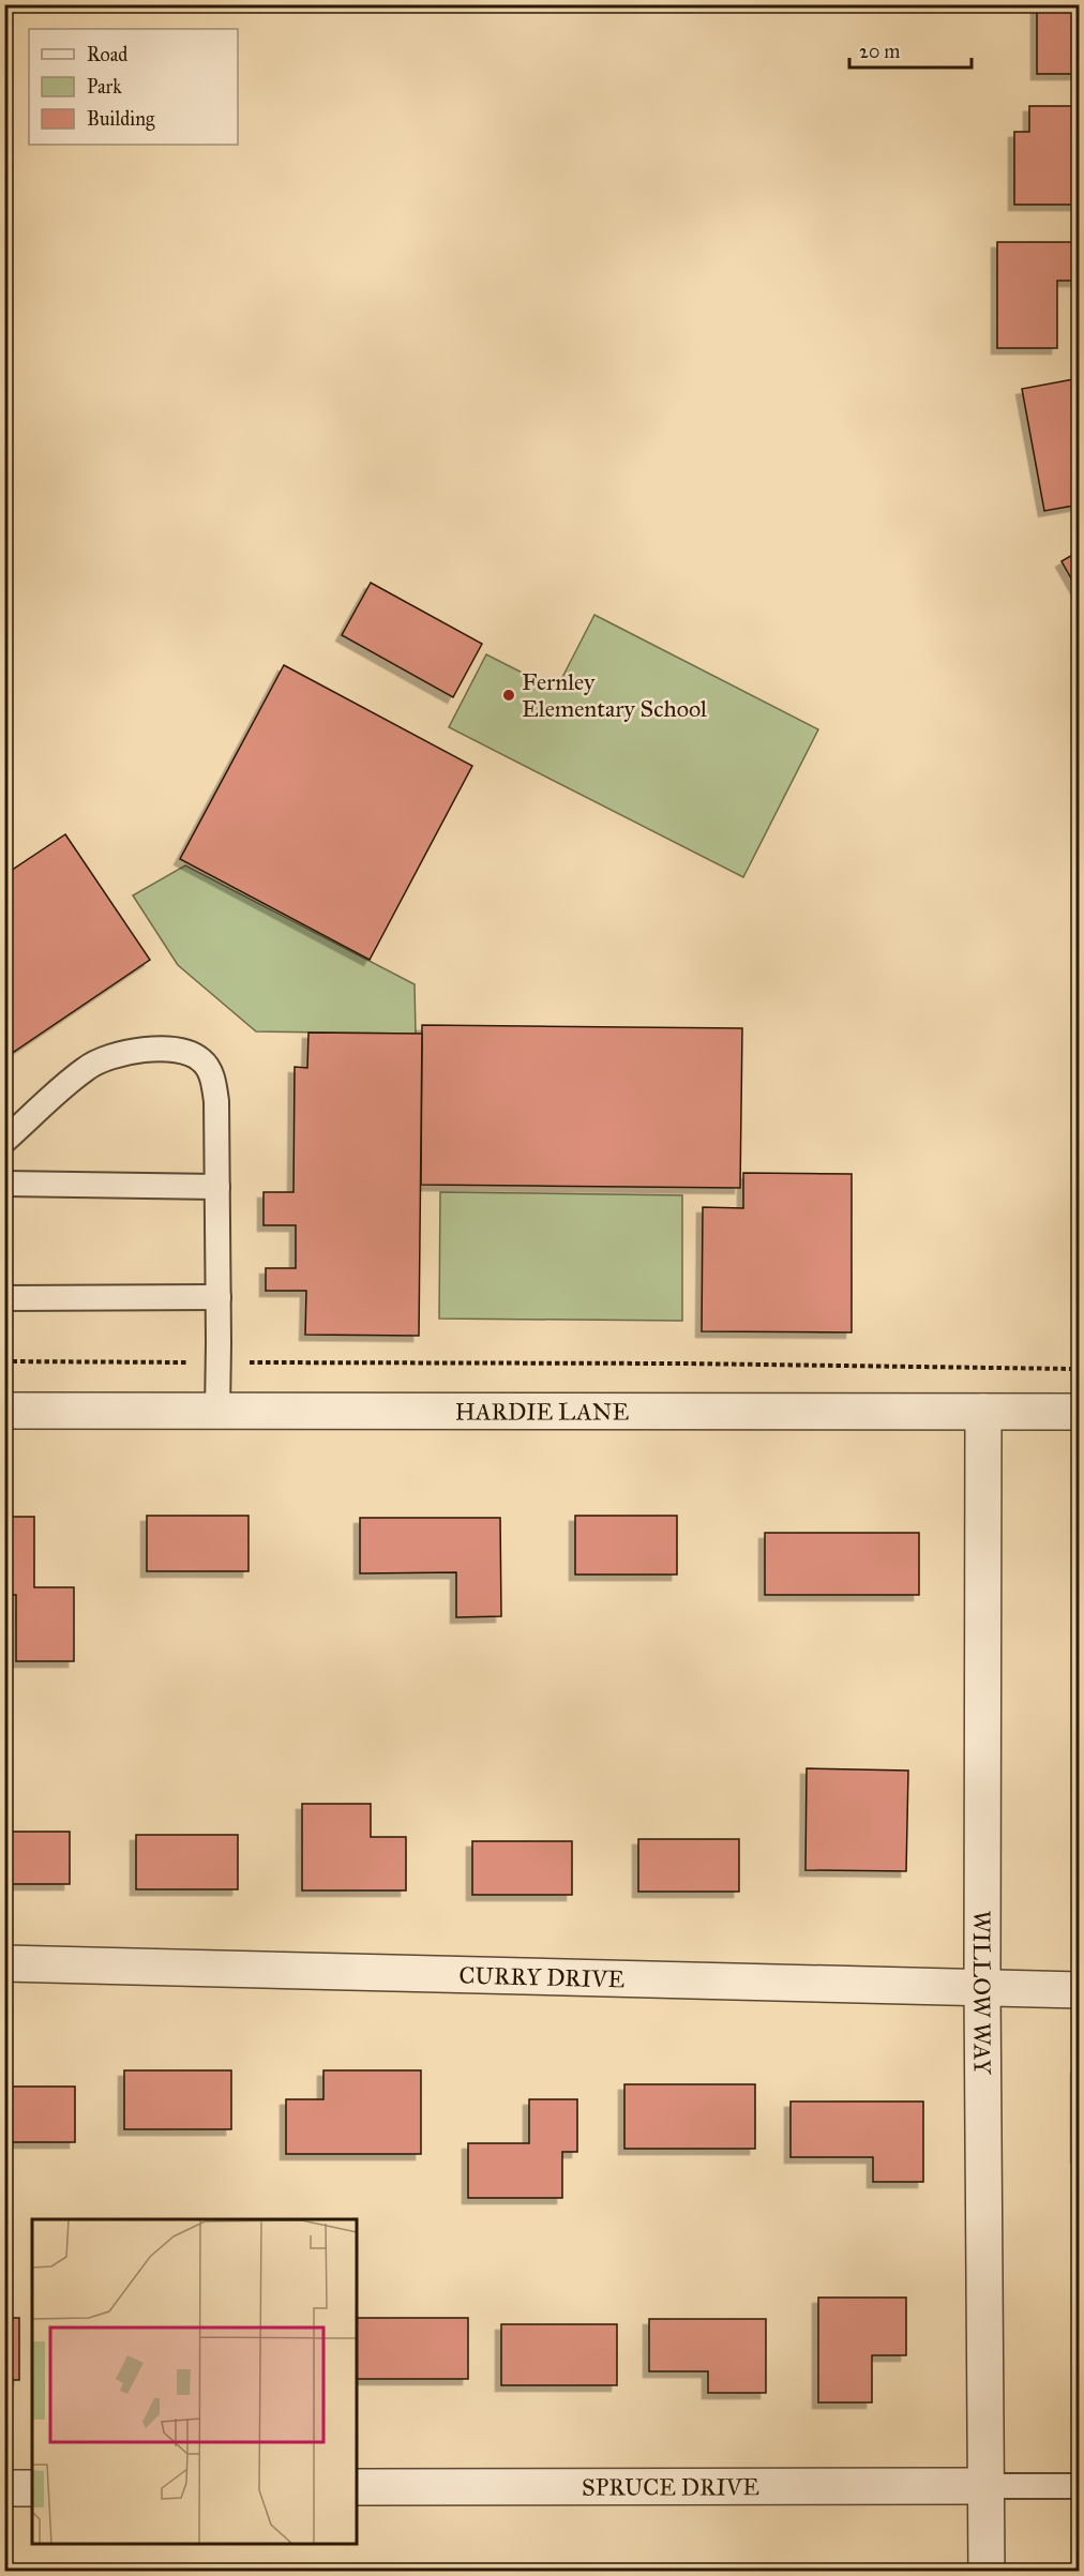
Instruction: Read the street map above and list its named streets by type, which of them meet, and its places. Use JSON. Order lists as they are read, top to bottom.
{
  "streets": {
    "street": [
      "HARDIE LANE",
      "CURRY DRIVE",
      "WILLOW WAY",
      "SPRUCE DRIVE"
    ]
  },
  "crossings": [
    ["HARDIE LANE", "WILLOW WAY"],
    ["CURRY DRIVE", "WILLOW WAY"],
    ["WILLOW WAY", "SPRUCE DRIVE"]
  ],
  "places": ["Fernley Elementary School"],
  "legend": ["Road", "Park", "Building"],
  "scale_bar": "20 m"
}
